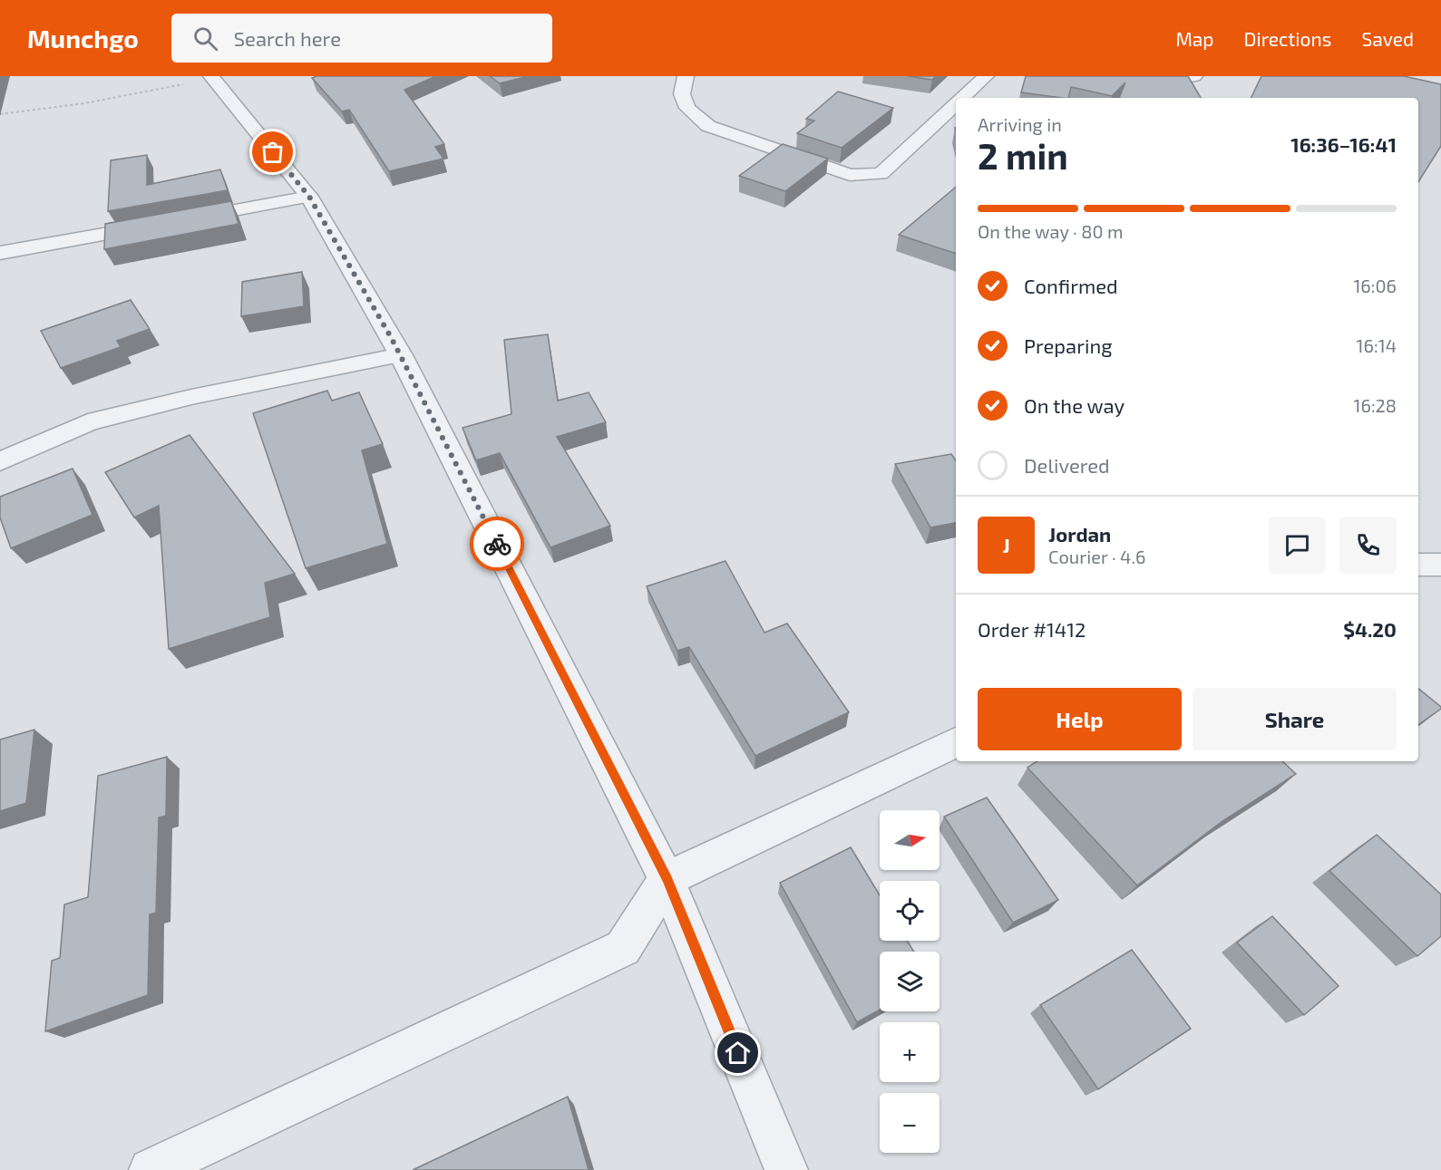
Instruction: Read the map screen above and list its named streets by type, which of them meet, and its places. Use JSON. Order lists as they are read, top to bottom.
{
  "north": "right",
  "page": {
    "header": "Munchgo",
    "search": "Search here",
    "nav": ["Map", "Directions", "Saved"],
    "heading": ["2 min", "Arriving in", "16:36–16:41"],
    "panel": [
      "Jordan",
      "Courier · 4.6",
      "Order #1412",
      "$4.20"
    ],
    "bar": "On the way · 80 m",
    "list": [
      ["Confirmed", "16:06"],
      ["Preparing", "16:14"],
      ["On the way", "16:28"],
      "Delivered"
    ],
    "round": "J",
    "buttons": ["Help", "Share"],
    "map_buttons": ["+", "−"]
  }
}
